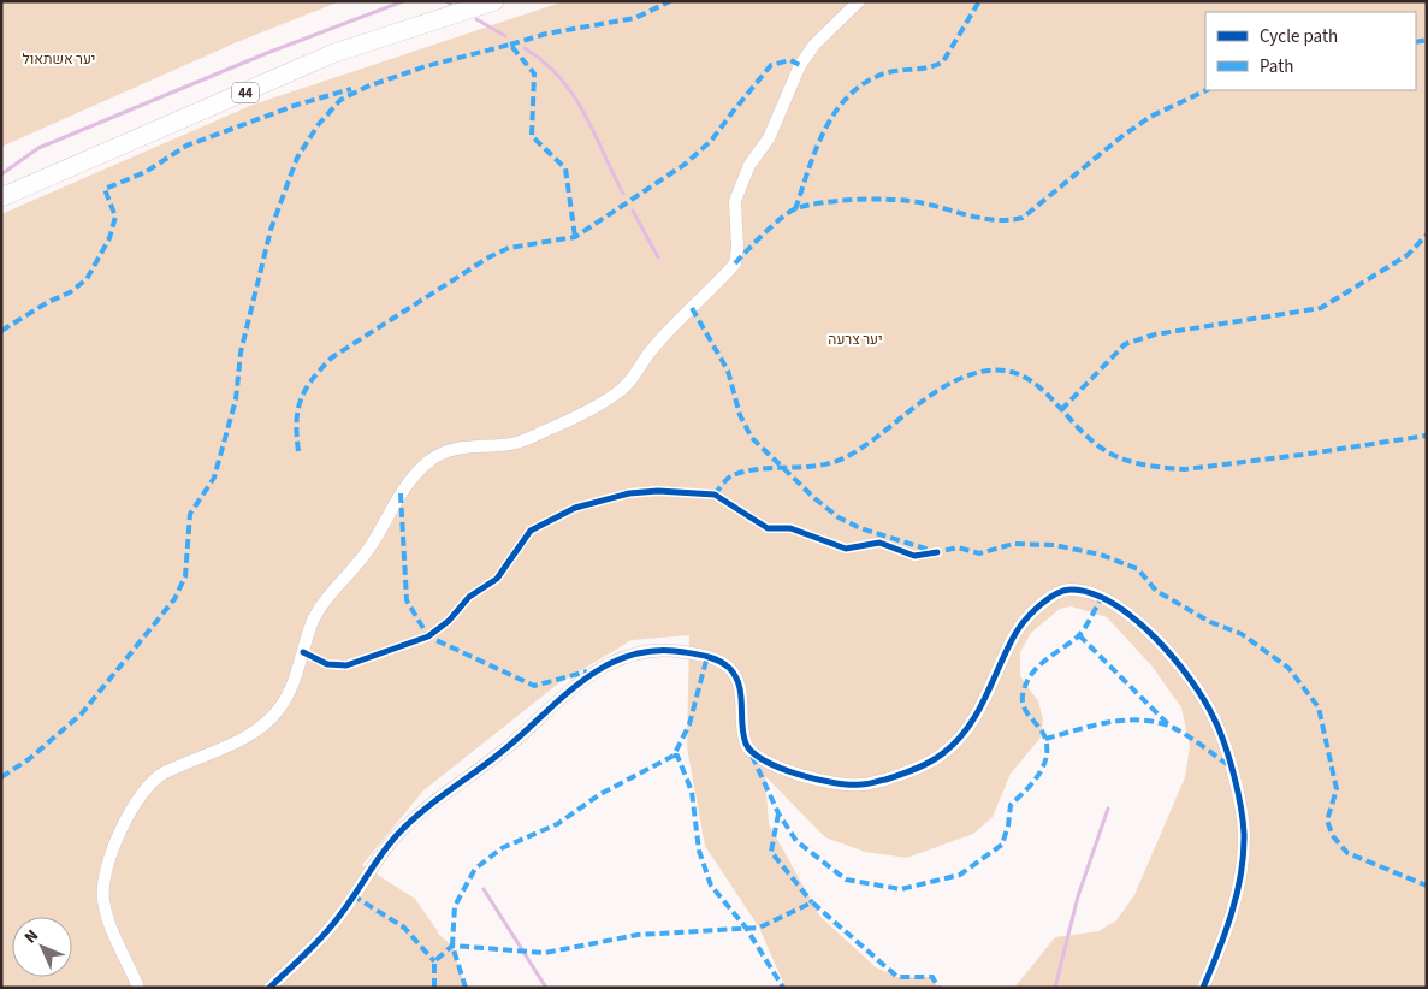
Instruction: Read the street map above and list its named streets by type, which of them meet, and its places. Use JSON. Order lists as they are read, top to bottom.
{
  "streets": {
    "highway": ["44"]
  },
  "parks": ["יער אשתאול", "יער צרעה"],
  "legend": ["Cycle path", "Path"],
  "north": "top left"
}
